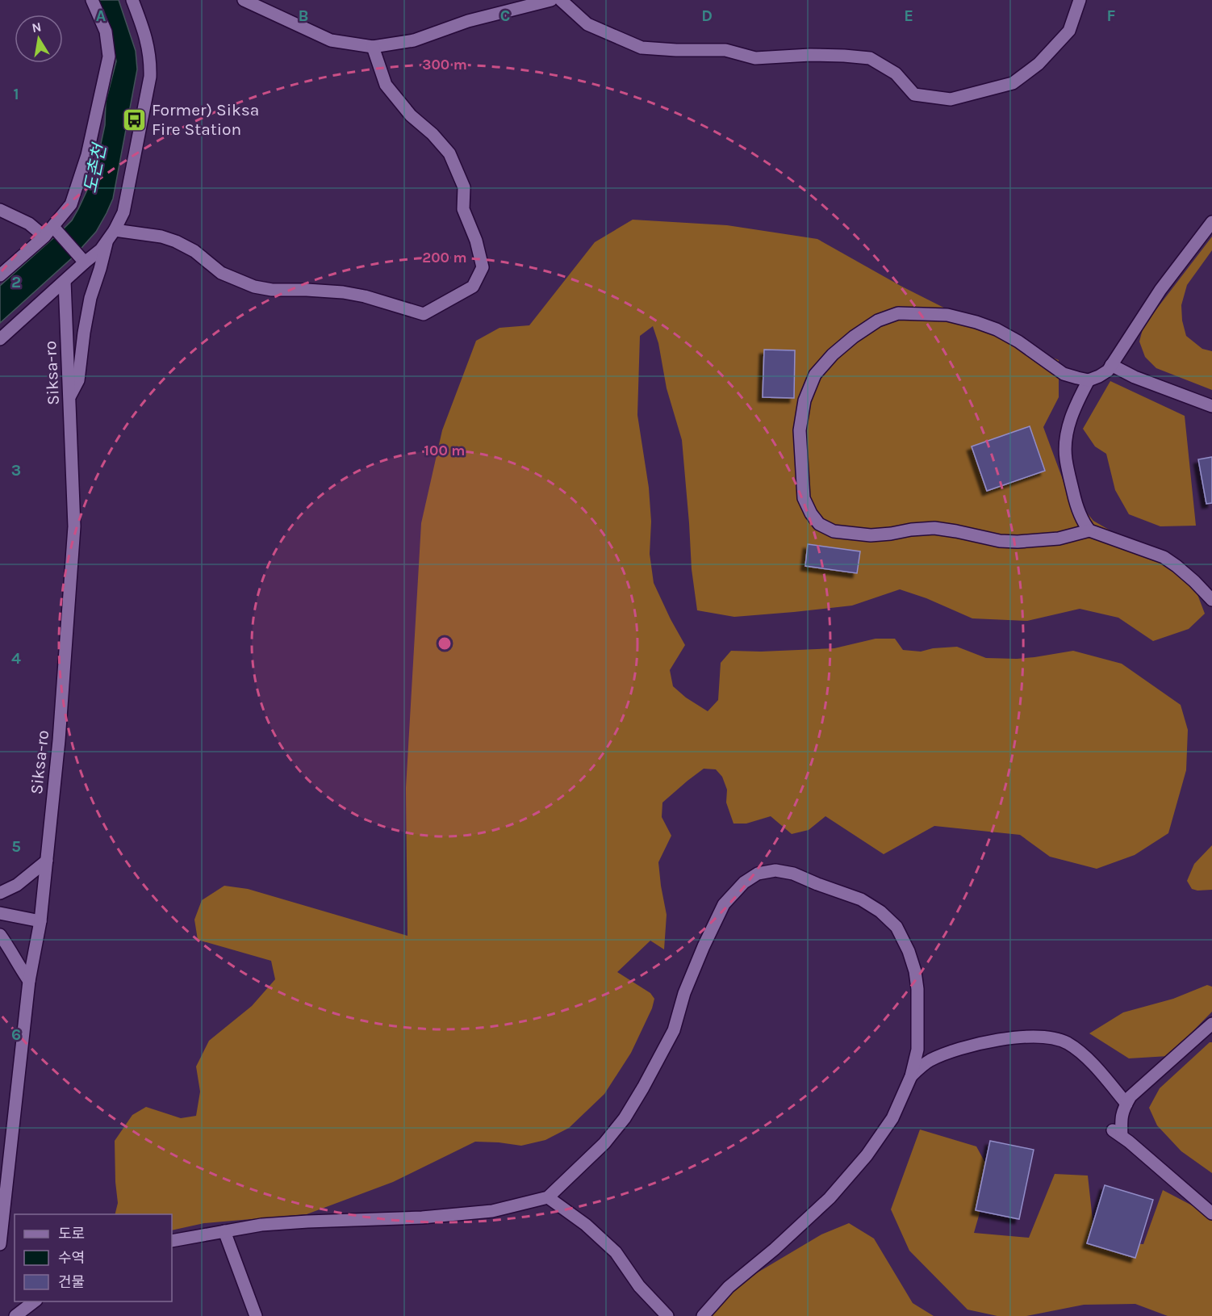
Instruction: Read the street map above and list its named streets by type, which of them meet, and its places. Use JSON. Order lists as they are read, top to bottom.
{
  "streets": {
    "street": ["Siksa-ro"]
  },
  "water": ["도촌천"],
  "places": {
    "bus stop": ["Former) Siksa Fire Station"]
  },
  "legend": ["도로", "수역", "건물"],
  "north": "top",
  "grid": {
    "columns": [
      "A",
      "B",
      "C",
      "D",
      "E",
      "F"
    ],
    "rows": [
      "1",
      "2",
      "3",
      "4",
      "5",
      "6"
    ]
  },
  "rings": ["300 m", "200 m", "100 m"]
}
